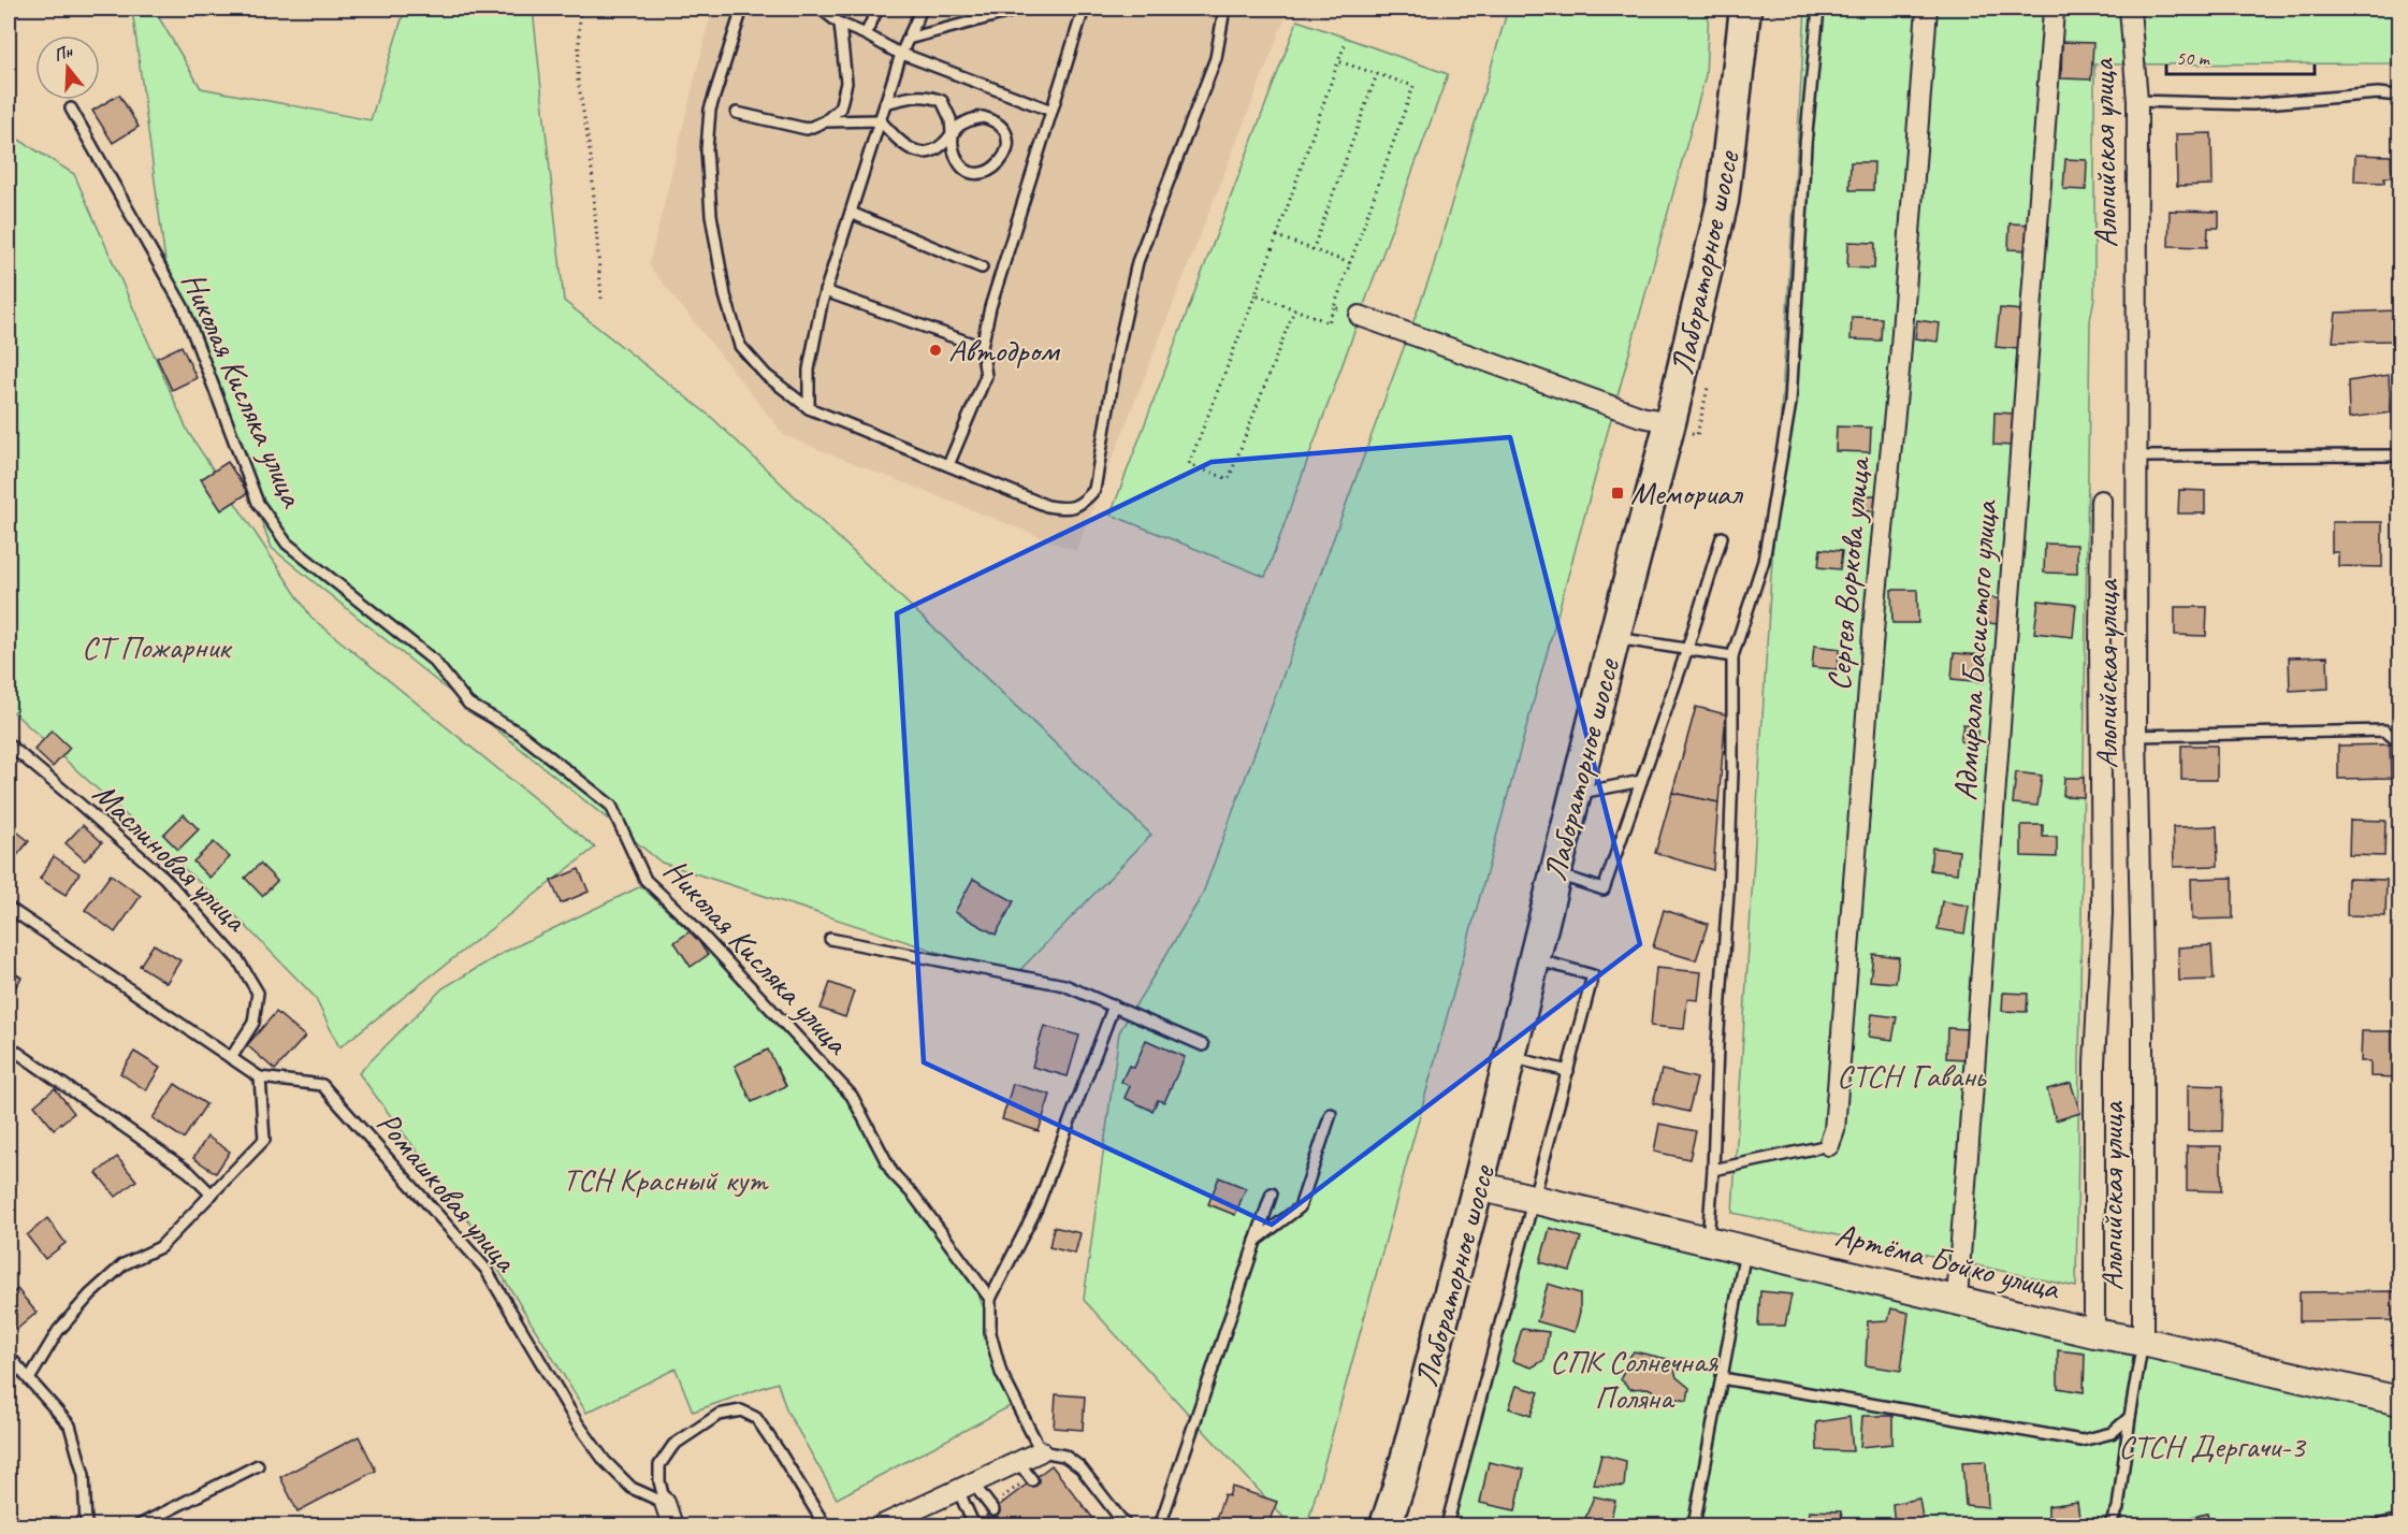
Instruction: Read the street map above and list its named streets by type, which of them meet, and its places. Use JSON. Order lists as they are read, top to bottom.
{
  "streets": {
    "main road": ["Лабораторное шоссе", "Артёма Бойко улица"],
    "street": ["Альпийская улица", "Сергея Воркова улица", "Адмирала Басистого улица"],
    "lane": ["Николая Кисляка улица", "Маслиновая улица", "Ромашковая улица"]
  },
  "crossings": [
    ["Альпийская улица", "Артёма Бойко улица"],
    ["Лабораторное шоссе", "Артёма Бойко улица"],
    ["Адмирала Басистого улица", "Артёма Бойко улица"],
    ["Маслиновая улица", "Ромашковая улица"]
  ],
  "parks": [
    "СТ Пожарник",
    "СТСН Гавань",
    "ТСН Красный кут",
    "СПК Солнечная Поляна",
    "СТСН Дергачи-3"
  ],
  "places": {
    "other": ["Автодром"],
    "transit": ["Мемориал"]
  },
  "scale_bar": "50 m",
  "north": "top"
}
